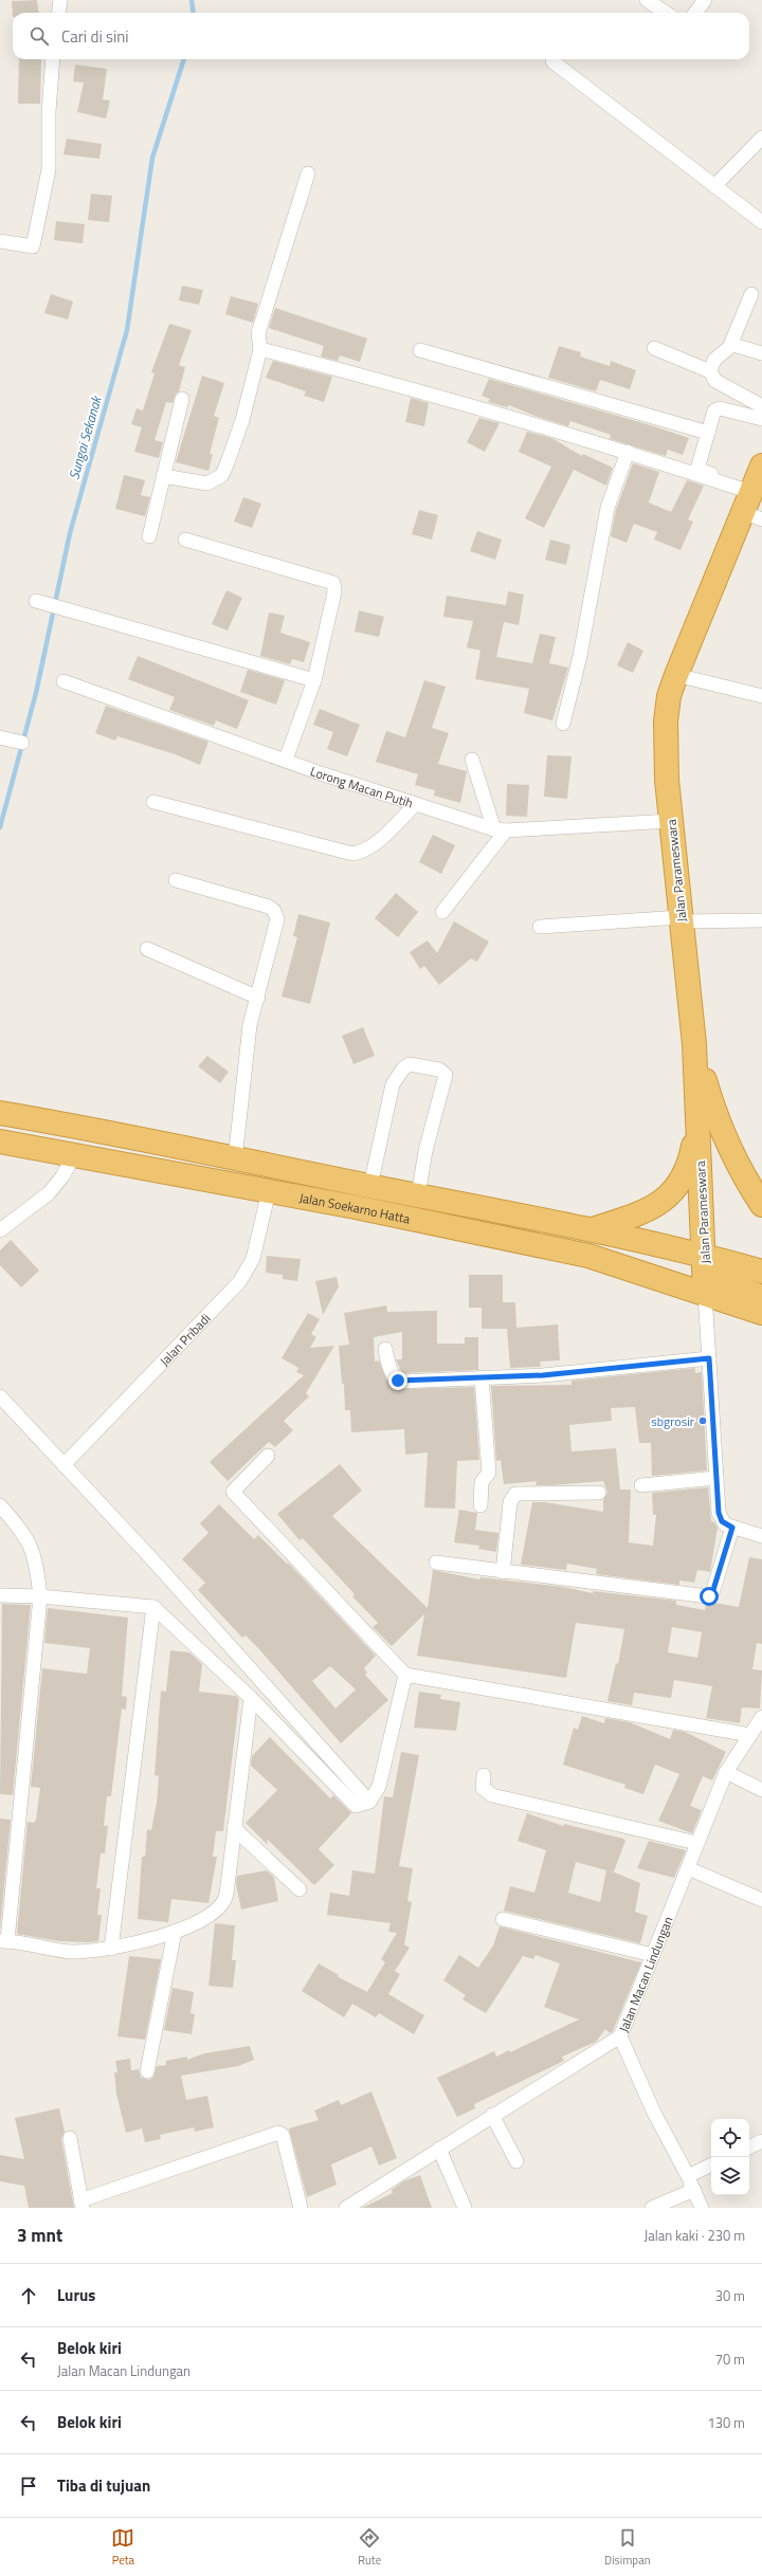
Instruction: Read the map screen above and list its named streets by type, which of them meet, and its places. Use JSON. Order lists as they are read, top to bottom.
{
  "streets": {
    "highway": ["Jalan Parameswara", "Jalan Soekarno Hatta"],
    "street": ["Lorong Macan Putih", "Jalan Pribadi", "Jalan Macan Lindungan"]
  },
  "crossings": [
    ["Lorong Macan Putih", "Jalan Parameswara"],
    ["Jalan Parameswara", "Jalan Soekarno Hatta"],
    ["Jalan Soekarno Hatta", "Jalan Pribadi"]
  ],
  "water": ["Sungai Sekanak"],
  "places": ["sbgrosir"],
  "page": {
    "search": "Cari di sini",
    "heading": ["3 mnt", "Jalan kaki · 230 m"],
    "list": [
      ["Lurus", "30 m"],
      ["Belok kiri", "Jalan Macan Lindungan", "70 m"],
      ["Belok kiri", "130 m"],
      "Tiba di tujuan"
    ],
    "nav": ["Peta", "Rute", "Disimpan"]
  }
}
